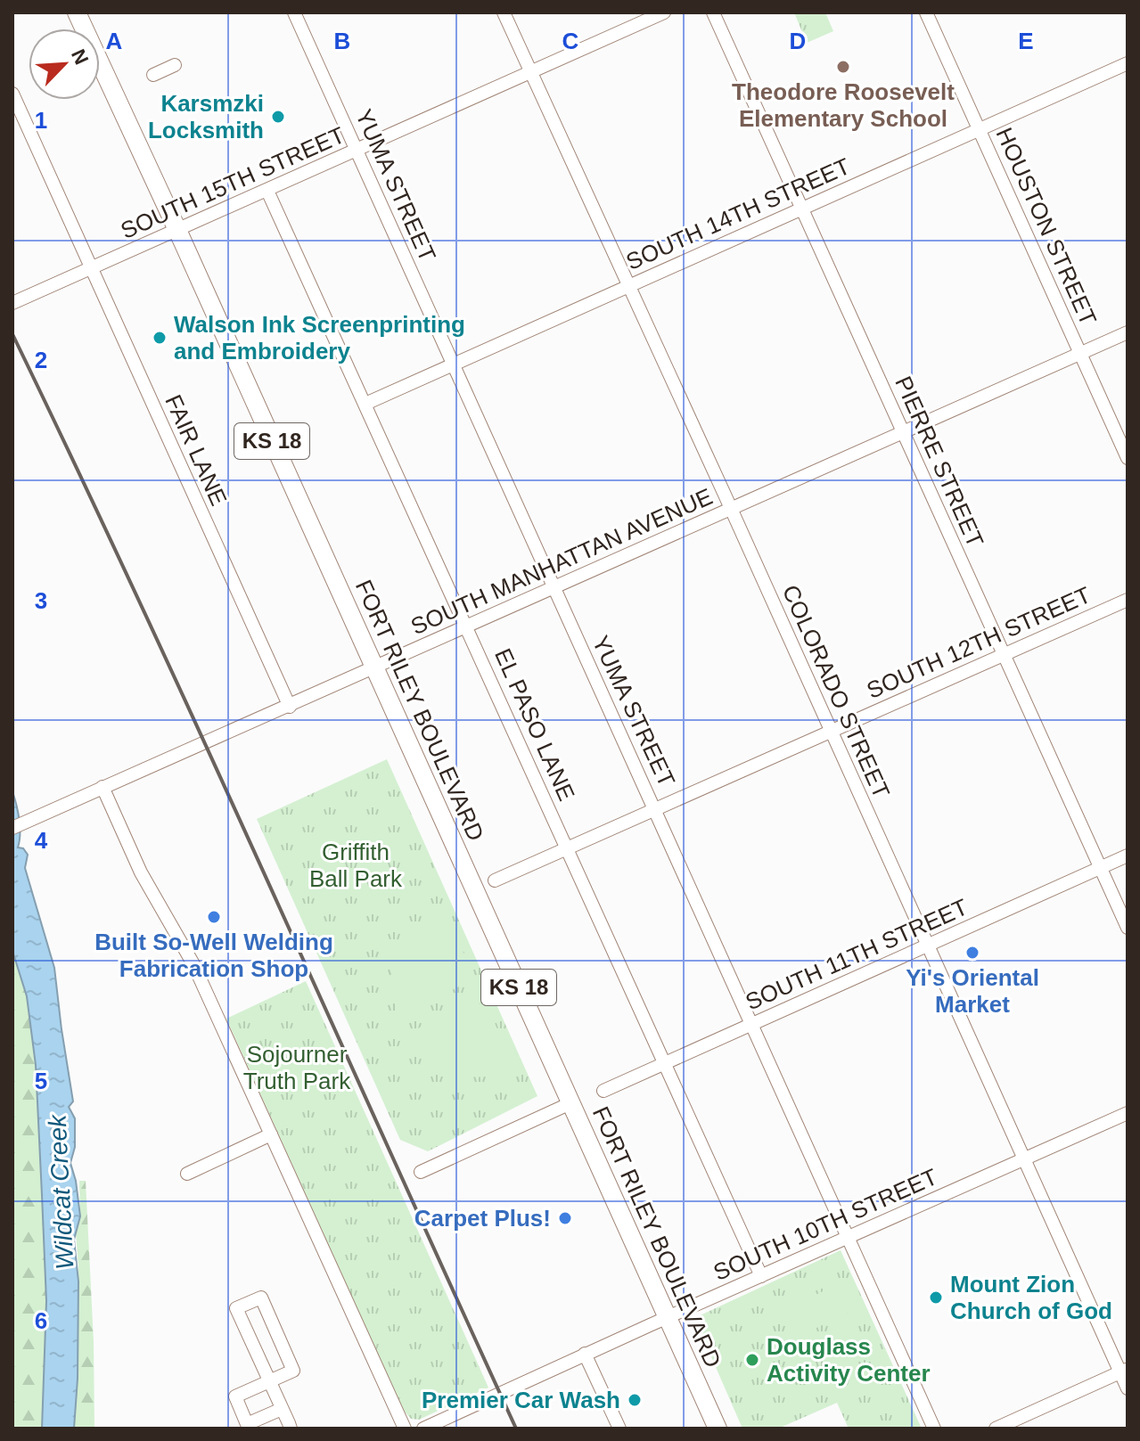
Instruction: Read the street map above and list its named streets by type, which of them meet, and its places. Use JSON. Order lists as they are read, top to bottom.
{
  "streets": {
    "highway": ["KS 18", "FORT RILEY BOULEVARD"],
    "street": [
      "SOUTH 15TH STREET",
      "YUMA STREET",
      "SOUTH 14TH STREET",
      "HOUSTON STREET",
      "FAIR LANE",
      "PIERRE STREET",
      "SOUTH MANHATTAN AVENUE",
      "SOUTH 12TH STREET",
      "COLORADO STREET",
      "EL PASO LANE",
      "SOUTH 11TH STREET",
      "SOUTH 10TH STREET"
    ]
  },
  "crossings": [
    ["SOUTH 15TH STREET", "YUMA STREET"],
    ["SOUTH 15TH STREET", "FAIR LANE"],
    ["SOUTH 15TH STREET", "COLORADO STREET"],
    ["SOUTH 15TH STREET", "FORT RILEY BOULEVARD"],
    ["SOUTH 15TH STREET", "EL PASO LANE"],
    ["YUMA STREET", "SOUTH 14TH STREET"],
    ["YUMA STREET", "SOUTH MANHATTAN AVENUE"],
    ["YUMA STREET", "SOUTH 12TH STREET"],
    ["YUMA STREET", "SOUTH 11TH STREET"],
    ["YUMA STREET", "SOUTH 10TH STREET"],
    ["SOUTH 14TH STREET", "HOUSTON STREET"],
    ["SOUTH 14TH STREET", "PIERRE STREET"],
    ["SOUTH 14TH STREET", "COLORADO STREET"],
    ["SOUTH 14TH STREET", "EL PASO LANE"],
    ["HOUSTON STREET", "SOUTH MANHATTAN AVENUE"],
    ["FAIR LANE", "SOUTH MANHATTAN AVENUE"],
    ["PIERRE STREET", "SOUTH MANHATTAN AVENUE"],
    ["PIERRE STREET", "SOUTH 12TH STREET"],
    ["PIERRE STREET", "SOUTH 11TH STREET"],
    ["SOUTH MANHATTAN AVENUE", "COLORADO STREET"],
    ["SOUTH MANHATTAN AVENUE", "FORT RILEY BOULEVARD"],
    ["SOUTH MANHATTAN AVENUE", "EL PASO LANE"],
    ["SOUTH 12TH STREET", "COLORADO STREET"],
    ["SOUTH 12TH STREET", "EL PASO LANE"],
    ["COLORADO STREET", "SOUTH 11TH STREET"],
    ["COLORADO STREET", "SOUTH 10TH STREET"],
    ["FORT RILEY BOULEVARD", "SOUTH 10TH STREET"],
    ["EL PASO LANE", "SOUTH 11TH STREET"],
    ["EL PASO LANE", "SOUTH 10TH STREET"]
  ],
  "water": ["Wildcat Creek"],
  "parks": ["Griffith Ball Park", "Sojourner Truth Park"],
  "places": [
    "Theodore Roosevelt Elementary School",
    "Karsmzki Locksmith",
    "Walson Ink Screenprinting and Embroidery",
    "Built So-Well Welding Fabrication Shop",
    "Yi's Oriental Market",
    "Carpet Plus!",
    "Mount Zion Church of God",
    "Douglass Activity Center",
    "Premier Car Wash"
  ],
  "north": "top right",
  "grid": {
    "columns": [
      "A",
      "B",
      "C",
      "D",
      "E"
    ],
    "rows": [
      "1",
      "2",
      "3",
      "4",
      "5",
      "6"
    ]
  }
}
